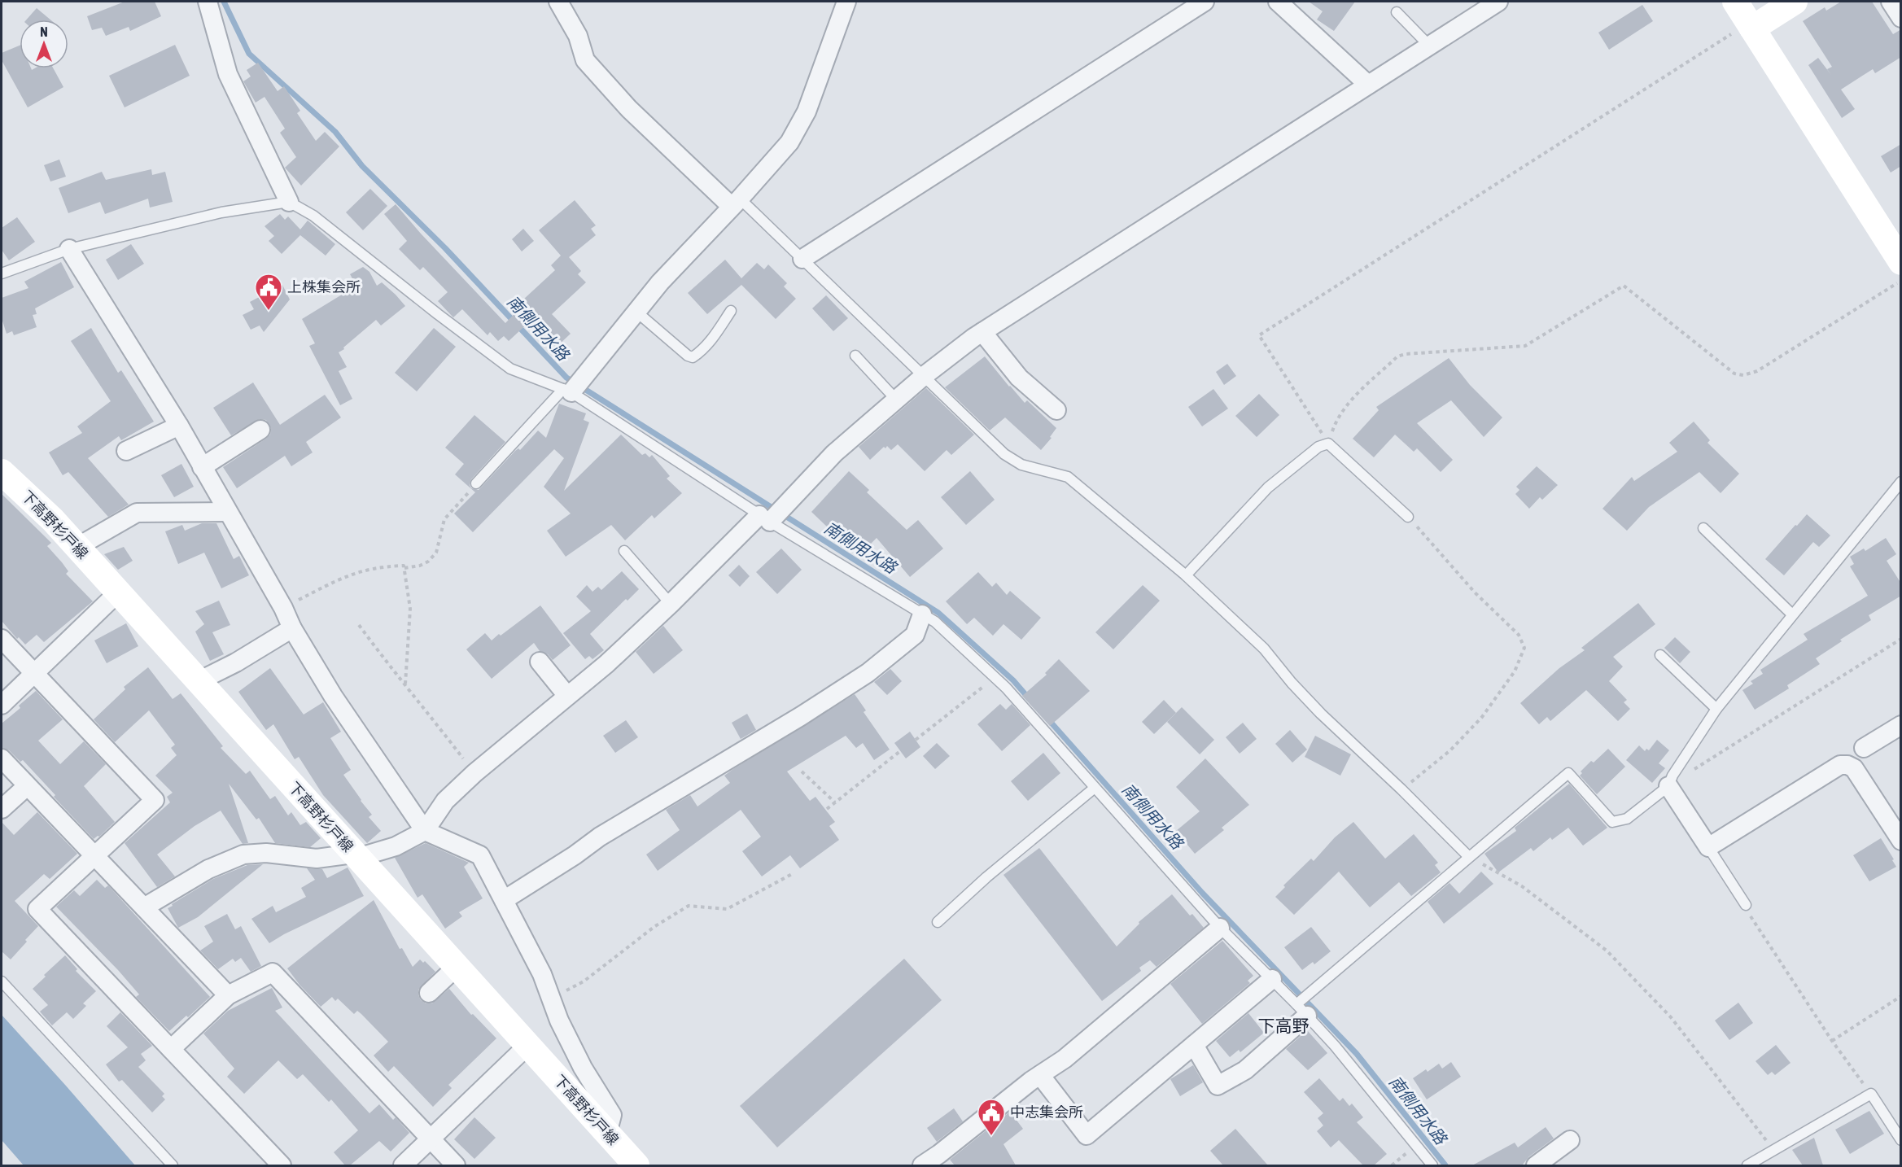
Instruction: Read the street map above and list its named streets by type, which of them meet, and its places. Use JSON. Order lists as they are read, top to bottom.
{
  "streets": {
    "main road": ["下高野杉戸線"]
  },
  "districts": ["下高野"],
  "water": ["南側用水路"],
  "places": {
    "public building": ["上株集会所", "中志集会所"]
  },
  "north": "top"
}
